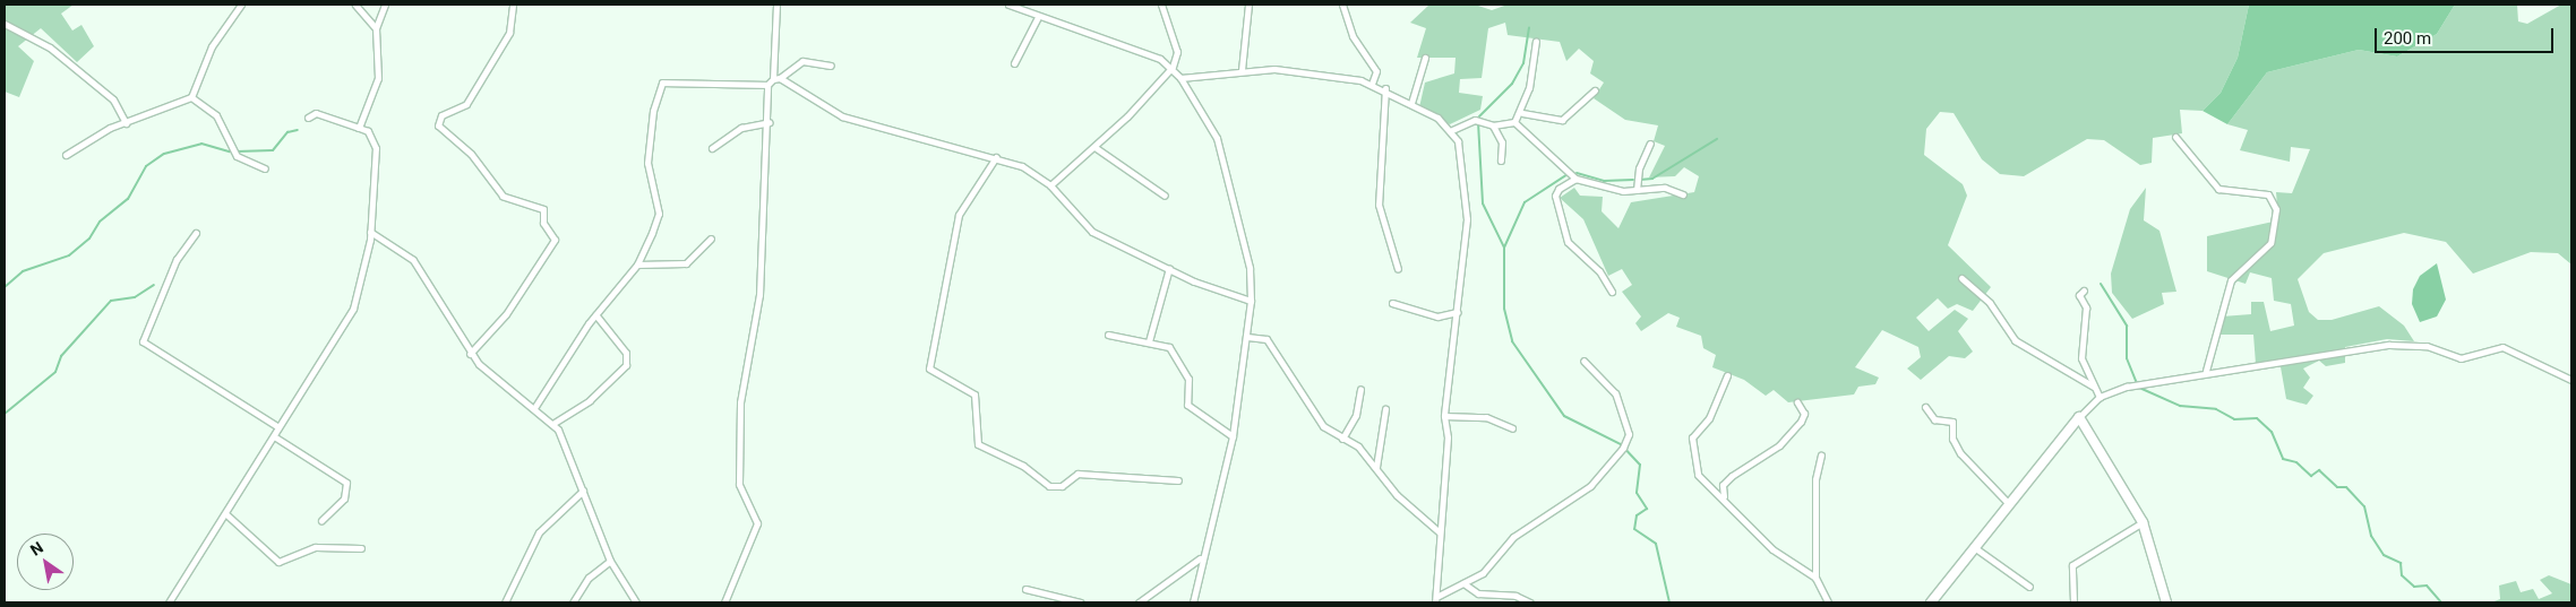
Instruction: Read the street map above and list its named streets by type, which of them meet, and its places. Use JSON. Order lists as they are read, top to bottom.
{
  "scale_bar": "200 m",
  "north": "top left"
}
